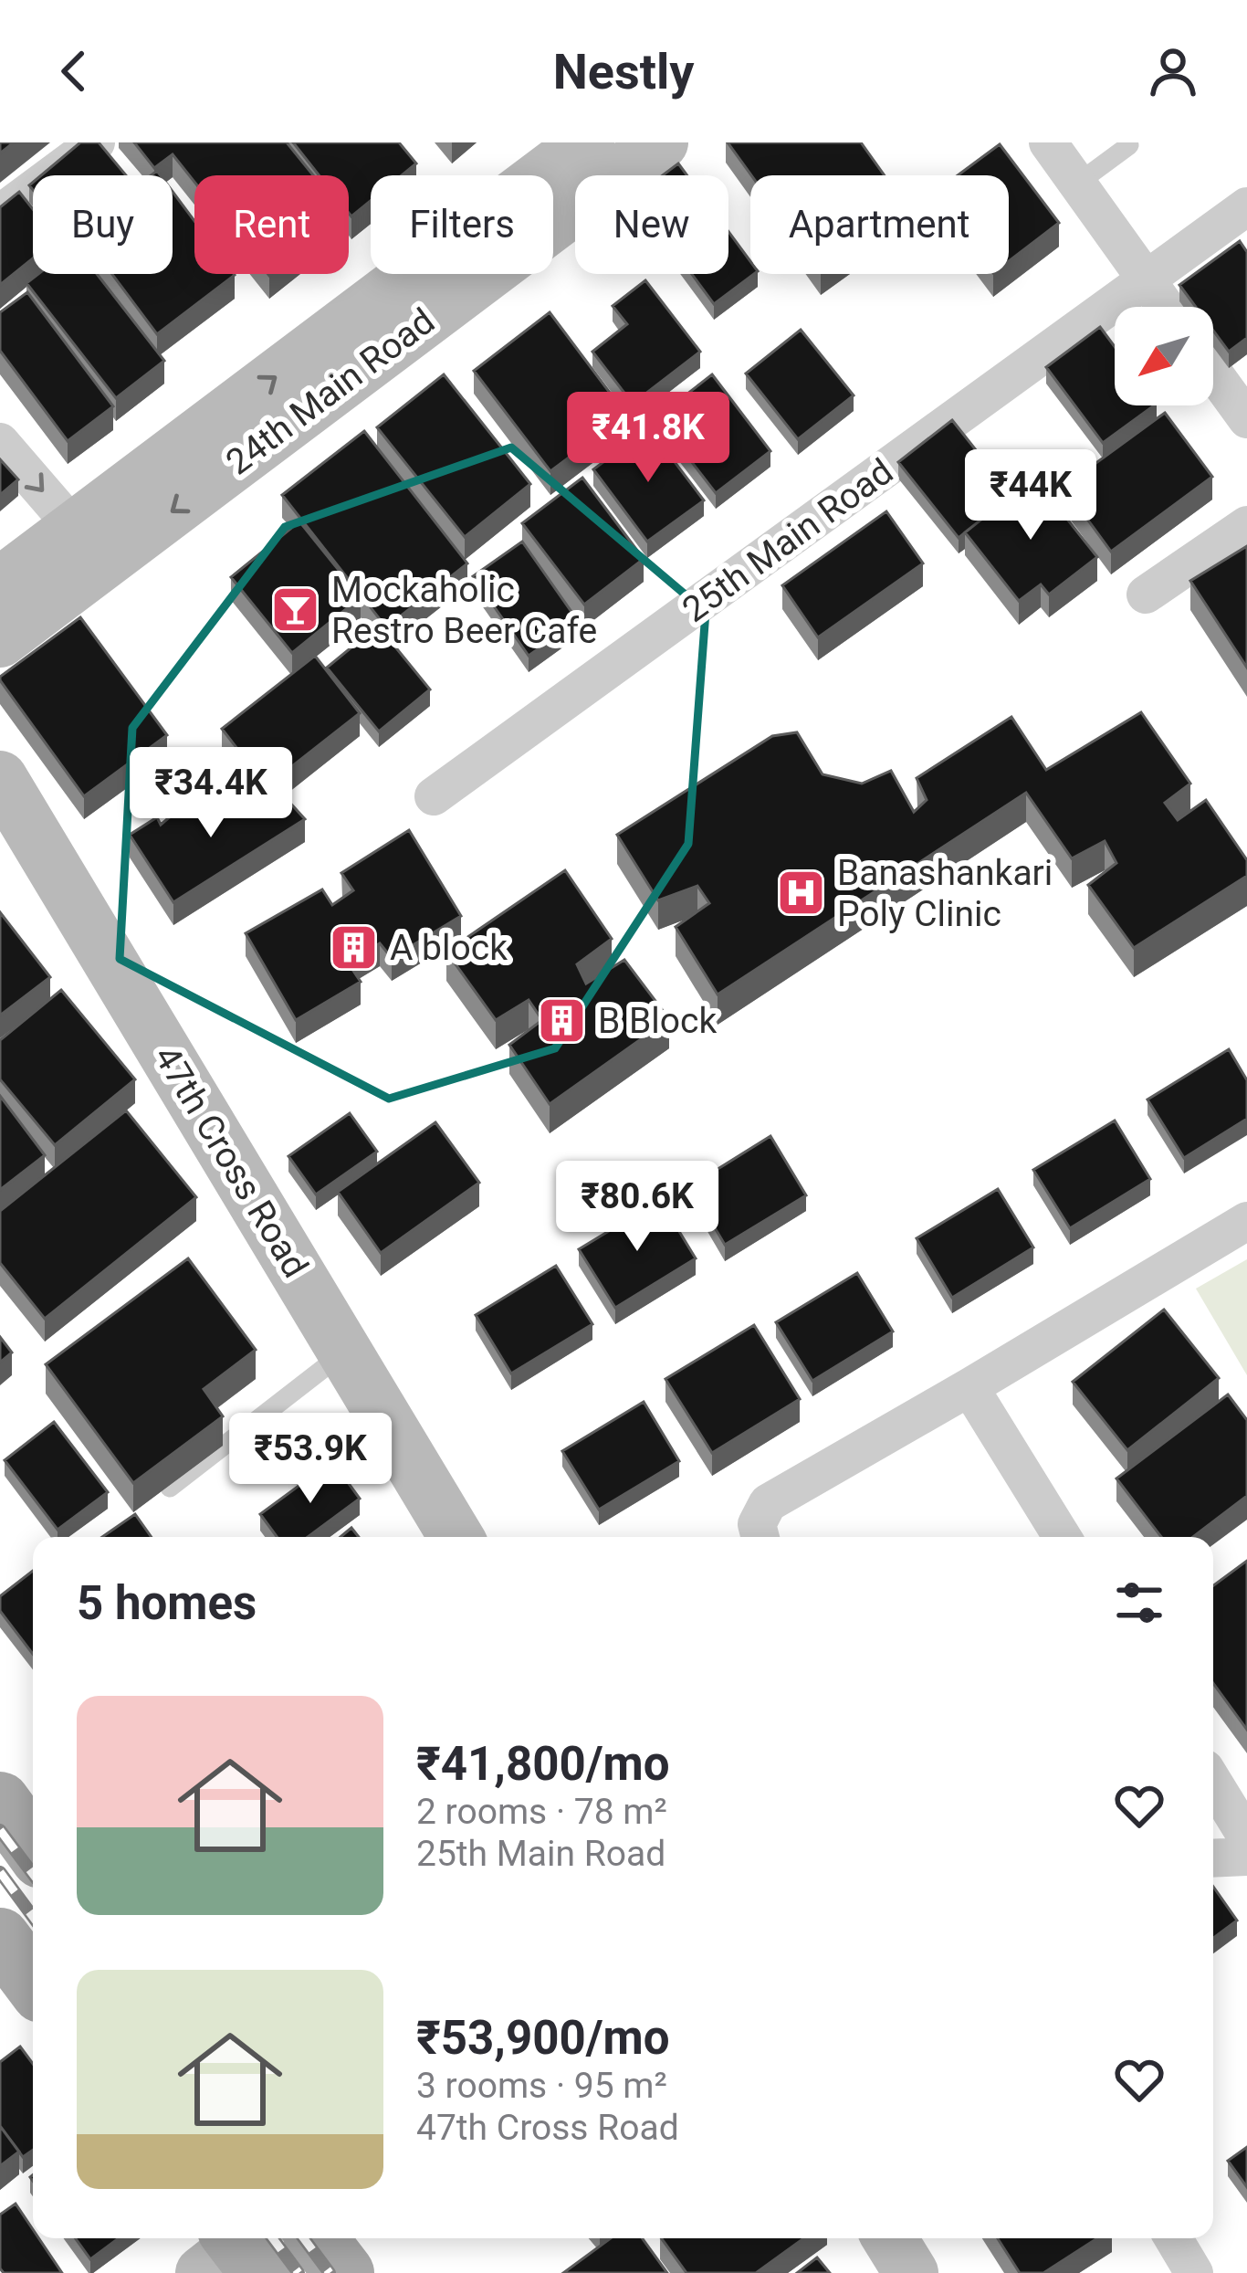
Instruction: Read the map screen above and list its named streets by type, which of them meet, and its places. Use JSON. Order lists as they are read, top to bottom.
{
  "streets": {
    "main road": ["24th Main Road", "47th Cross Road"],
    "street": ["25th Main Road"]
  },
  "places": {
    "bar": ["Mockaholic Restro Beer Cafe"],
    "hospital": ["Banashankari Poly Clinic"],
    "building": ["A block", "B Block"]
  },
  "north": "bottom left",
  "page": {
    "header": "Nestly",
    "chip": [
      "Buy",
      "Rent",
      "Filters",
      "New",
      "Apartment"
    ],
    "price": [
      "₹41.8K",
      "₹44K",
      "₹34.4K",
      "₹80.6K",
      "₹53.9K"
    ],
    "heading": "5 homes",
    "list": [
      {
        "name": "₹41,800/mo",
        "note": "2 rooms · 78 m² · 25th Main Road"
      },
      {
        "name": "₹53,900/mo",
        "note": "3 rooms · 95 m² · 47th Cross Road"
      }
    ]
  }
}
